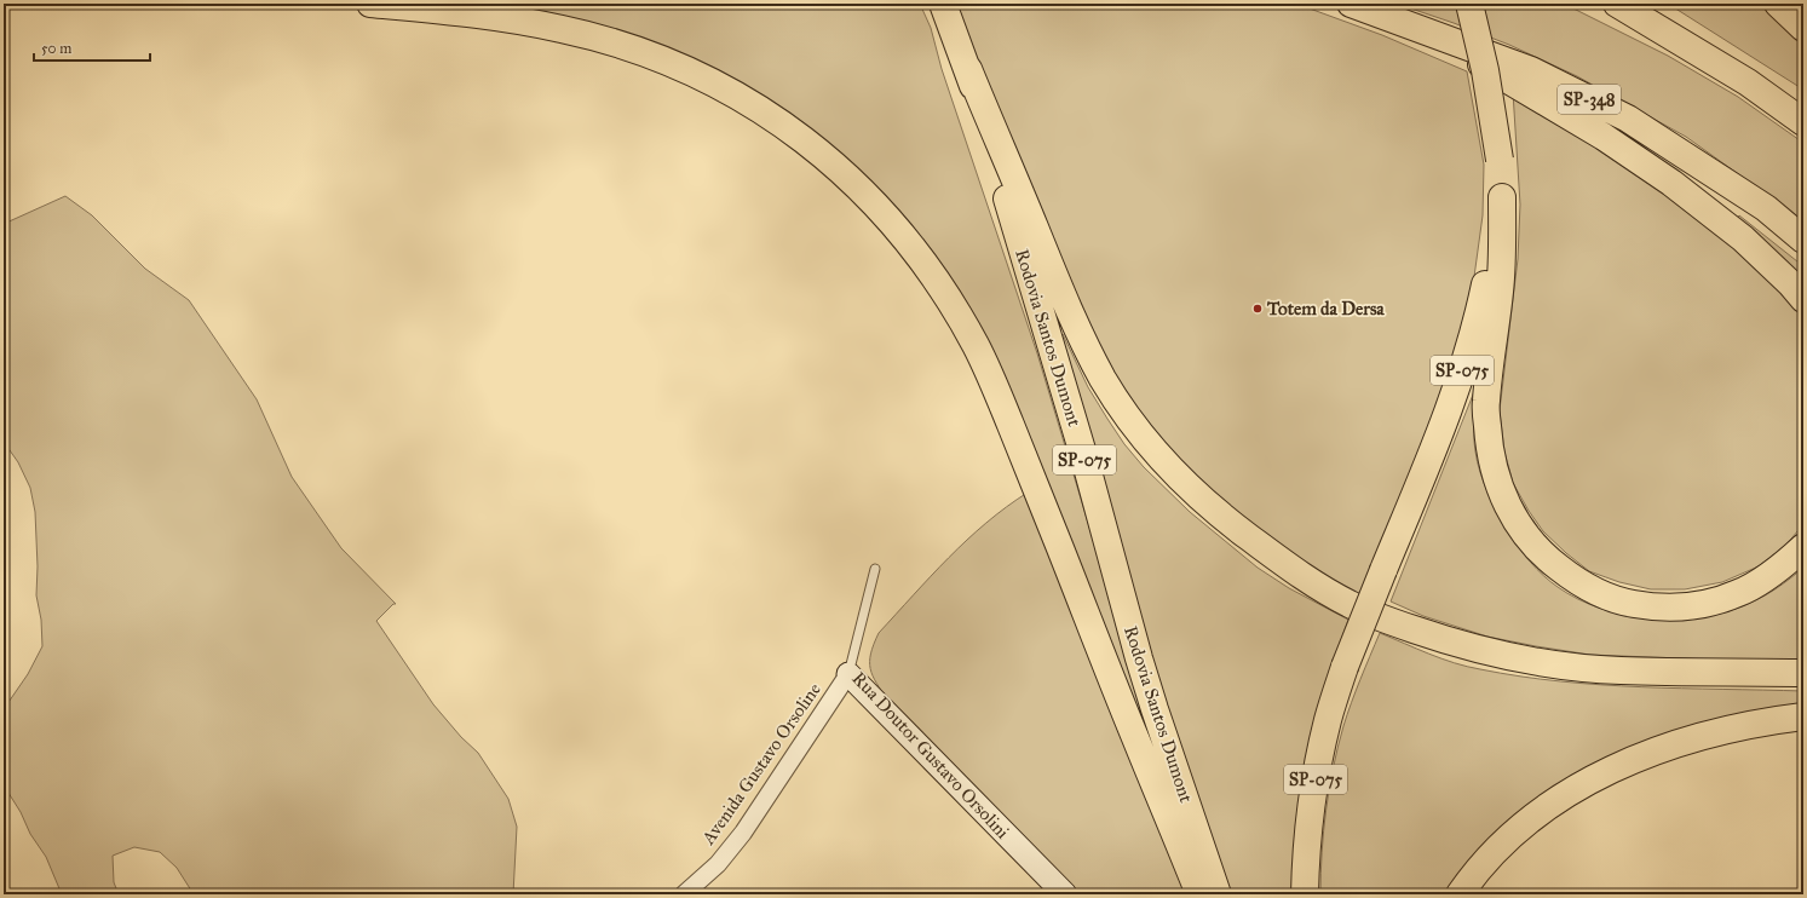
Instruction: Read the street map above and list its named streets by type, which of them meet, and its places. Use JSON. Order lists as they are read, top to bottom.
{
  "streets": {
    "highway": ["SP-348", "Rodovia Santos Dumont", "SP-075"],
    "street": ["Rua Doutor Gustavo Orsolini", "Avenida Gustavo Orsoline"]
  },
  "crossings": [
    ["Rua Doutor Gustavo Orsolini", "Avenida Gustavo Orsoline"]
  ],
  "places": ["Totem da Dersa"],
  "scale_bar": "50 m"
}
